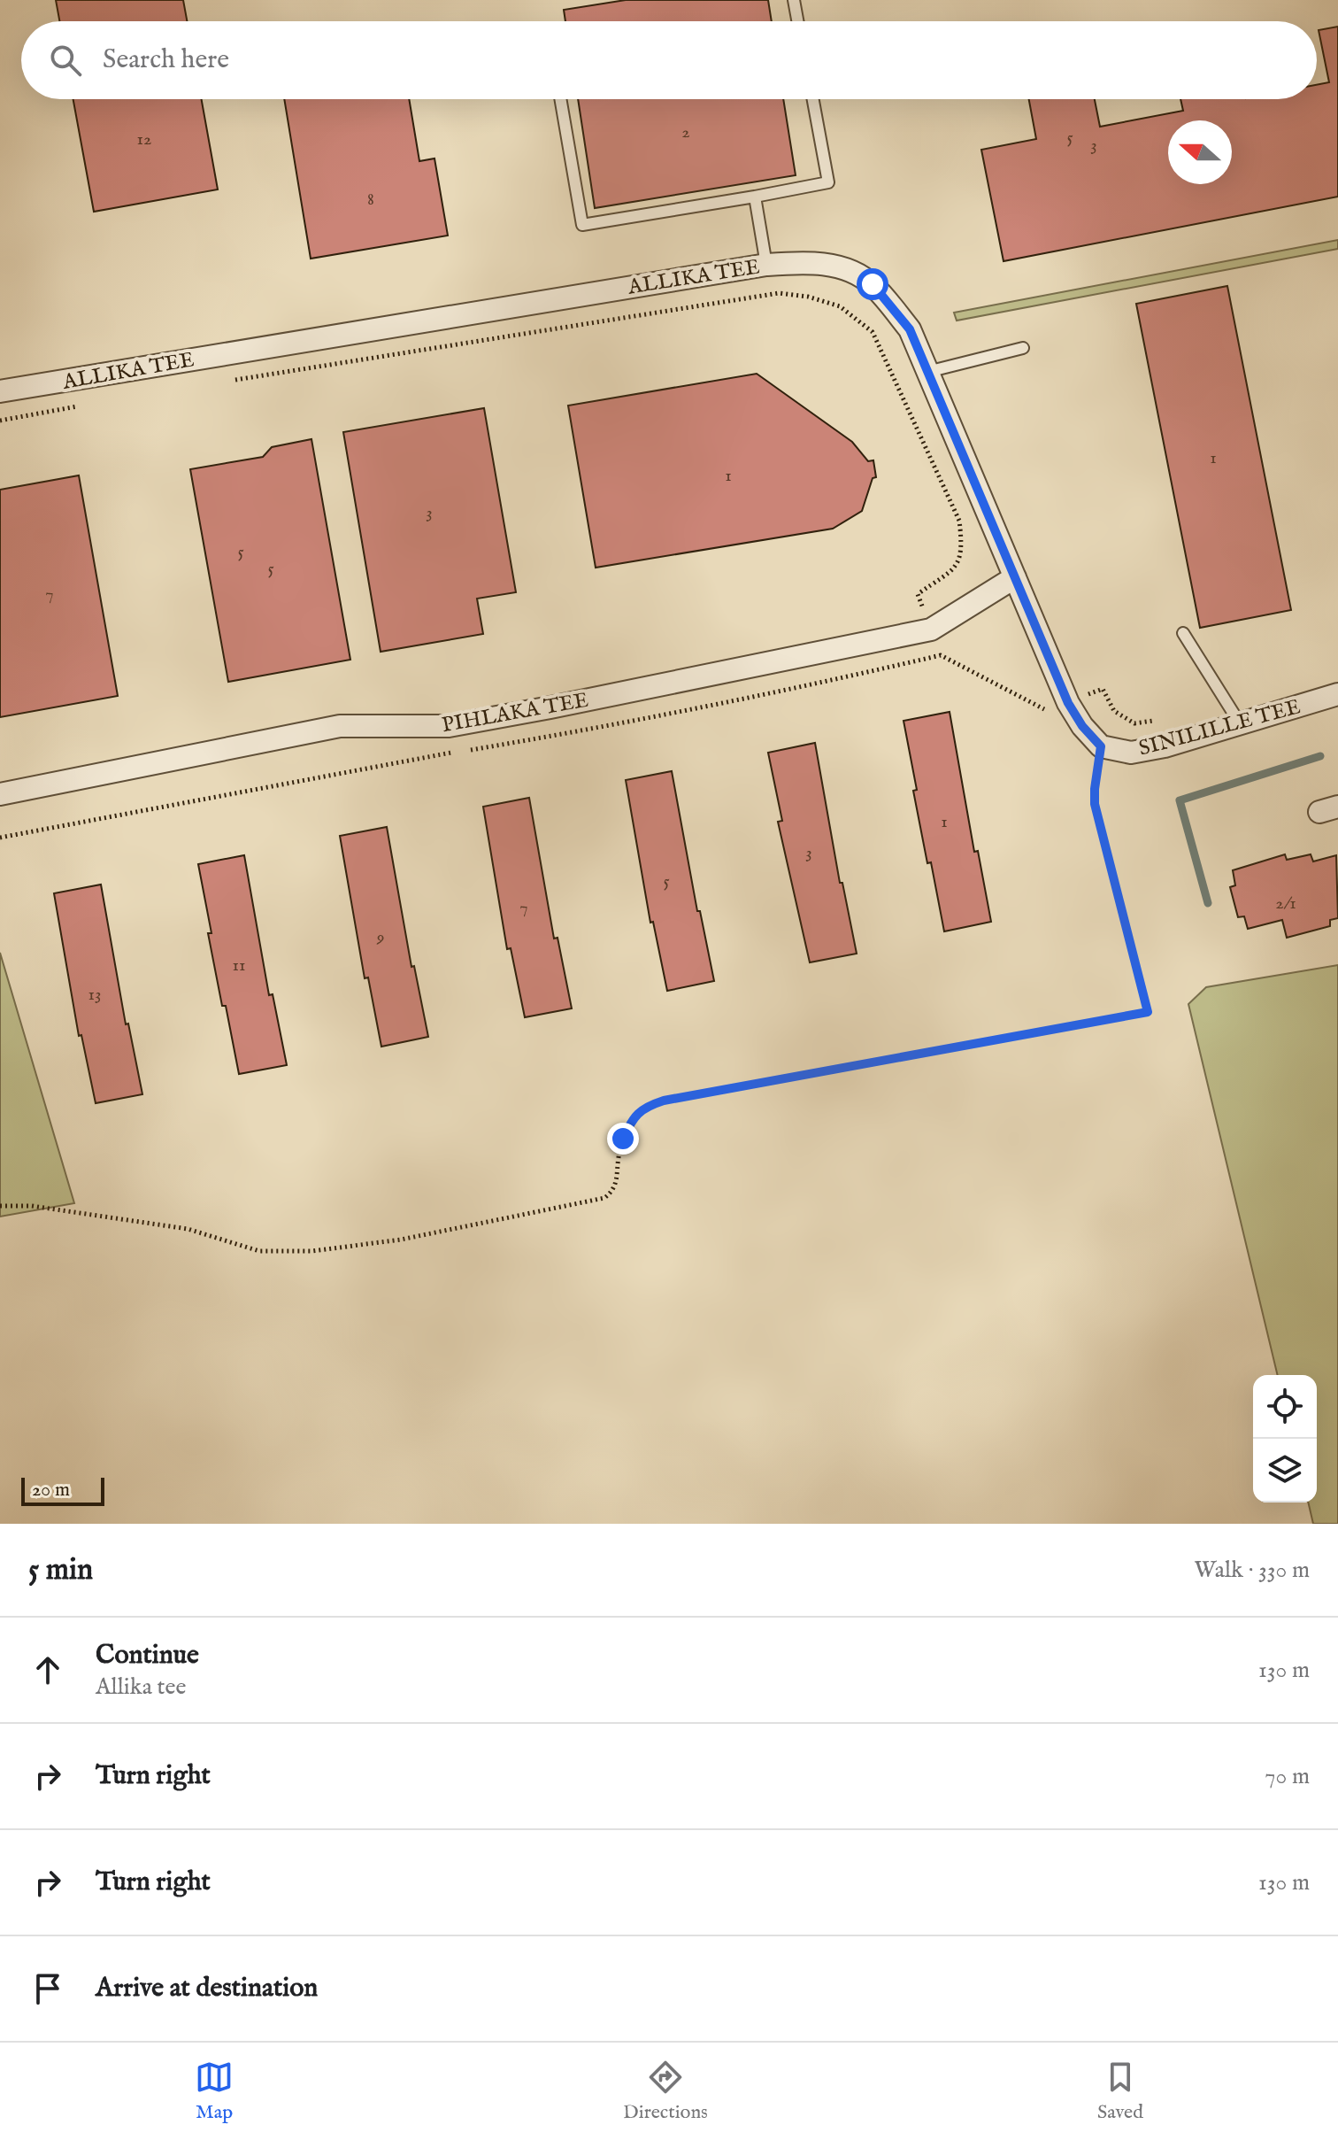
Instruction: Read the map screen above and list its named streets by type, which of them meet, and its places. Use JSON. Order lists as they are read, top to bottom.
{
  "streets": {
    "street": ["ALLIKA TEE", "PIHLAKA TEE", "SINILILLE TEE"]
  },
  "crossings": [
    ["ALLIKA TEE", "PIHLAKA TEE"],
    ["ALLIKA TEE", "SINILILLE TEE"]
  ],
  "house_numbers": [
    "2",
    "5",
    "12",
    "3",
    "8",
    "1",
    "1",
    "3",
    "5",
    "5",
    "7",
    "1",
    "3",
    "5",
    "2/1",
    "7",
    "9",
    "11",
    "13"
  ],
  "scale_bar": "20 m",
  "north": "left",
  "page": {
    "search": "Search here",
    "scale": "20 m",
    "heading": ["5 min", "Walk · 330 m"],
    "list": [
      ["Continue", "Allika tee", "130 m"],
      ["Turn right", "70 m"],
      ["Turn right", "130 m"],
      "Arrive at destination"
    ],
    "nav": ["Map", "Directions", "Saved"]
  }
}
